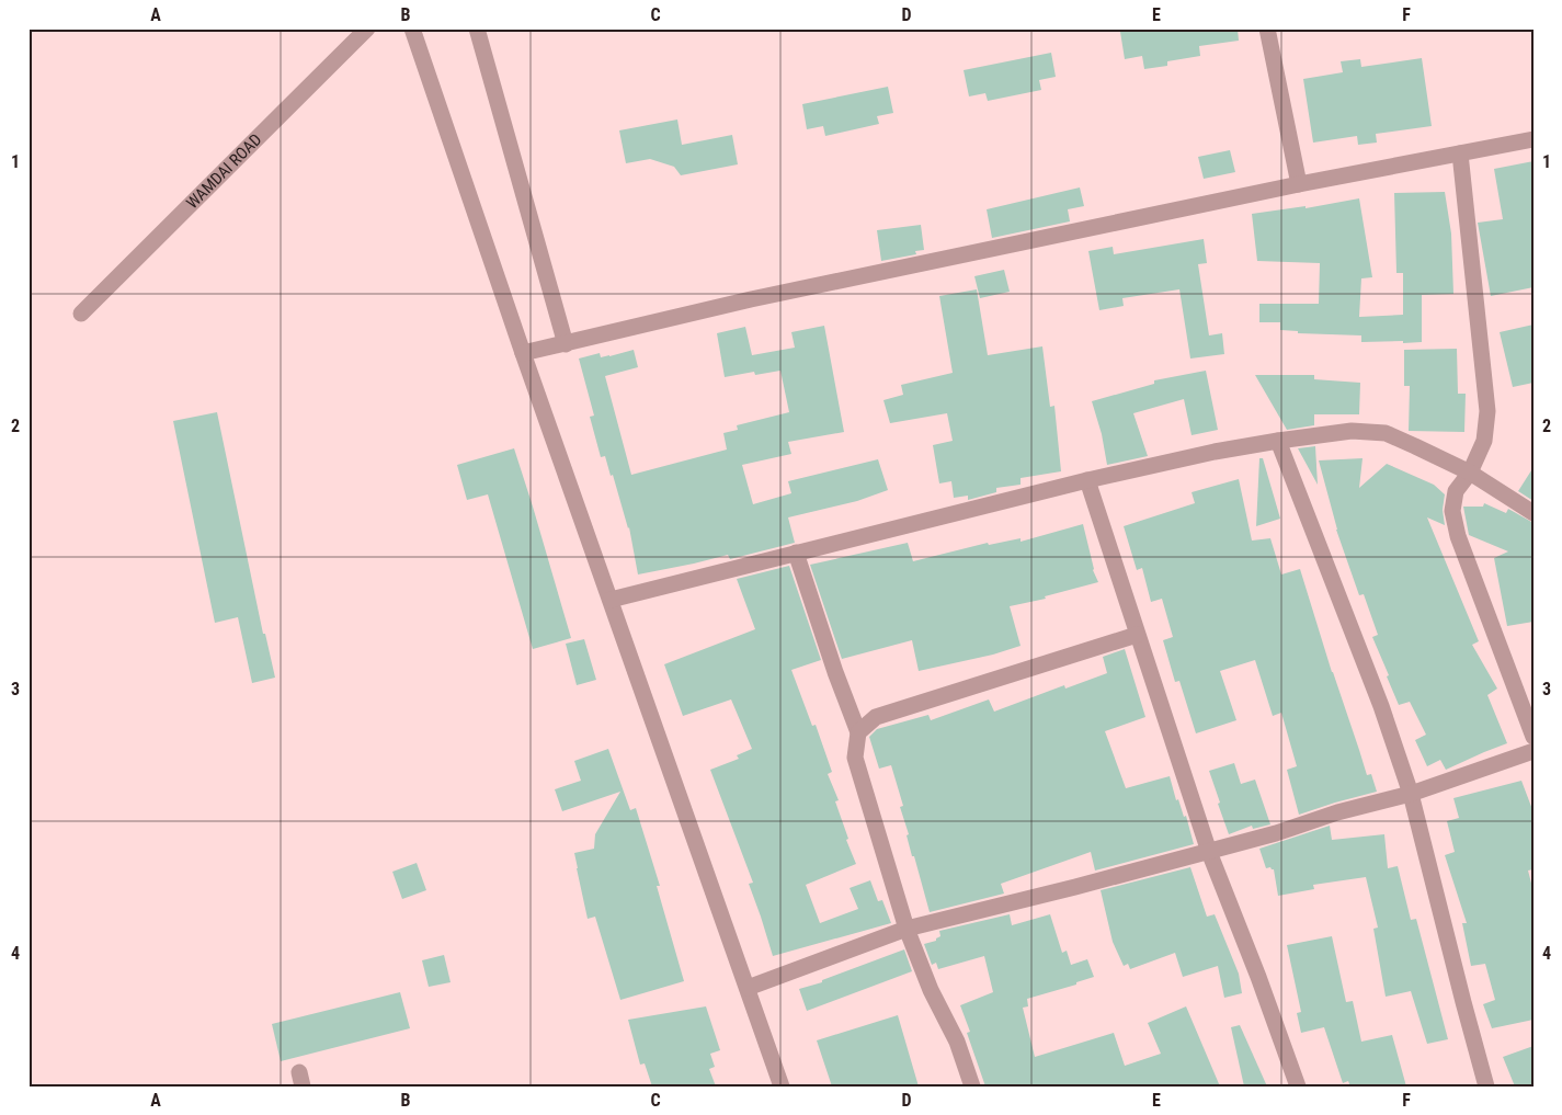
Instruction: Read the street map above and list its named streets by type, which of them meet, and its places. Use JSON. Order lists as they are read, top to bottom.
{
  "streets": {
    "street": ["WAMDAI ROAD"]
  },
  "grid": {
    "columns": [
      "A",
      "B",
      "C",
      "D",
      "E",
      "F"
    ],
    "rows": [
      "1",
      "2",
      "3",
      "4"
    ]
  }
}
